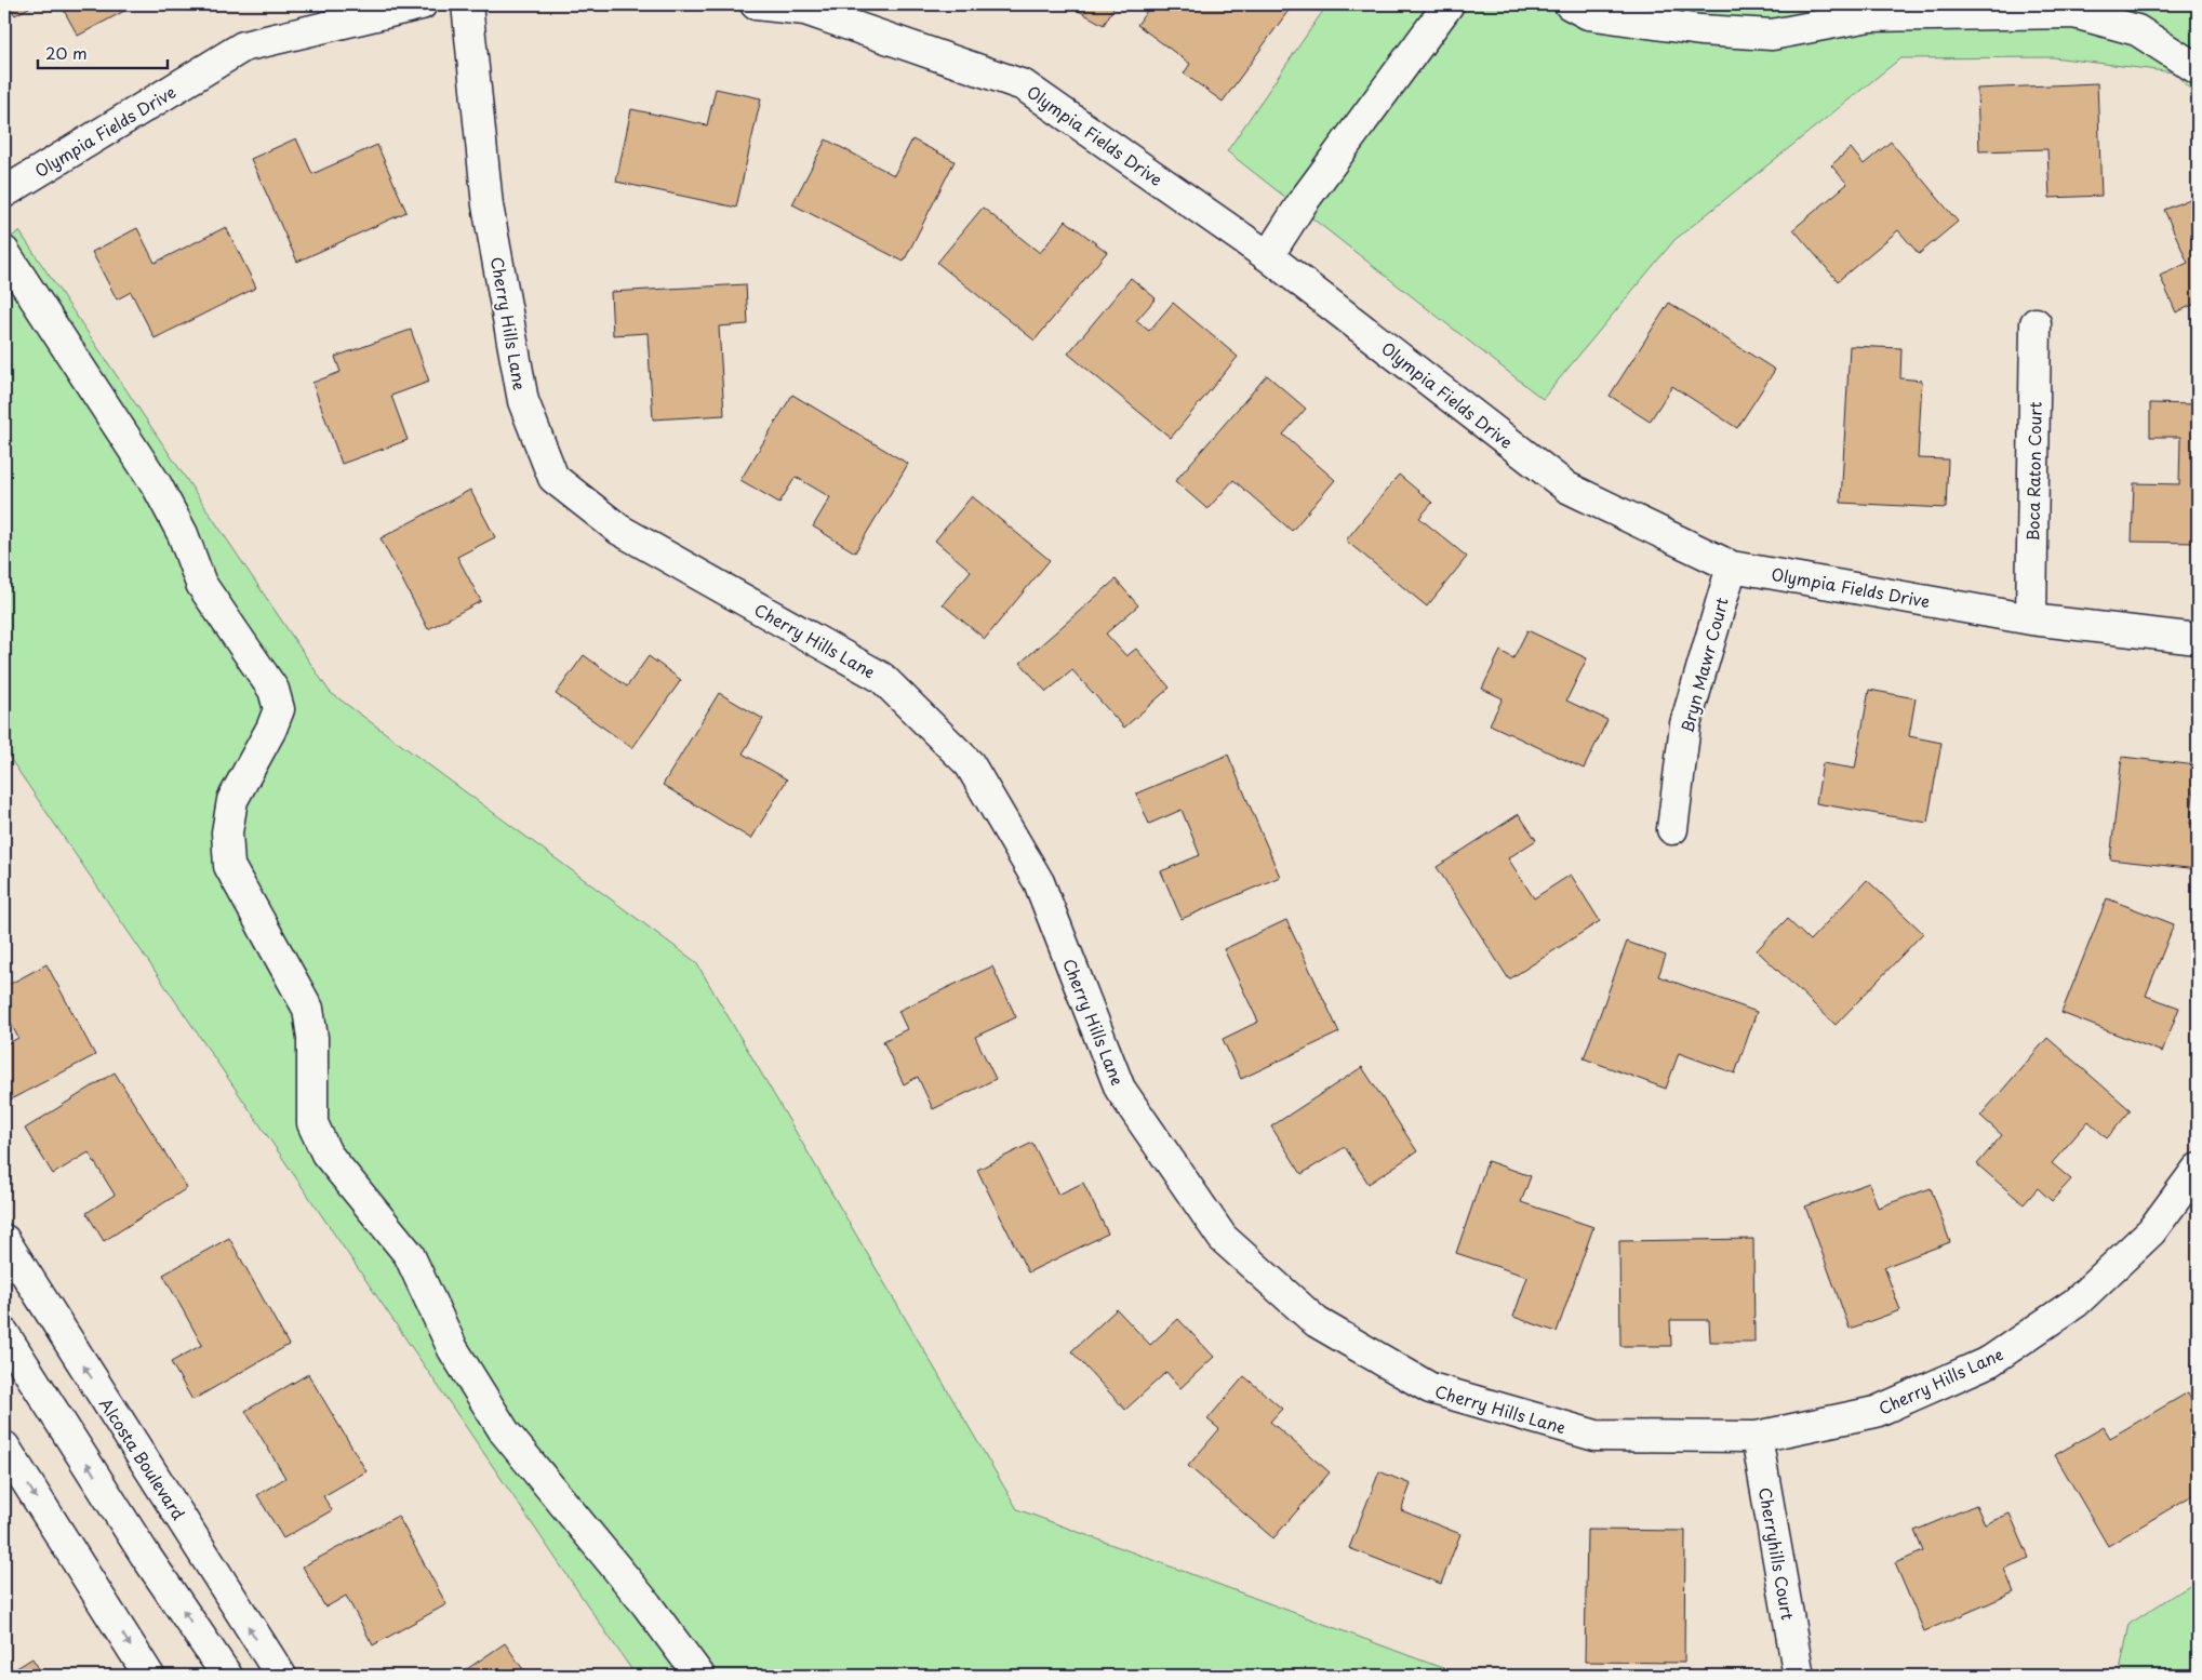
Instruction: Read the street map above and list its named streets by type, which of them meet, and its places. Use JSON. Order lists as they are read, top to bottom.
{
  "streets": {
    "street": [
      "Olympia Fields Drive",
      "Cherry Hills Lane",
      "Boca Raton Court",
      "Bryn Mawr Court",
      "Alcosta Boulevard",
      "Cherryhills Court"
    ]
  },
  "crossings": [
    ["Olympia Fields Drive", "Boca Raton Court"],
    ["Olympia Fields Drive", "Bryn Mawr Court"],
    ["Cherry Hills Lane", "Cherryhills Court"]
  ],
  "scale_bar": "20 m"
}
